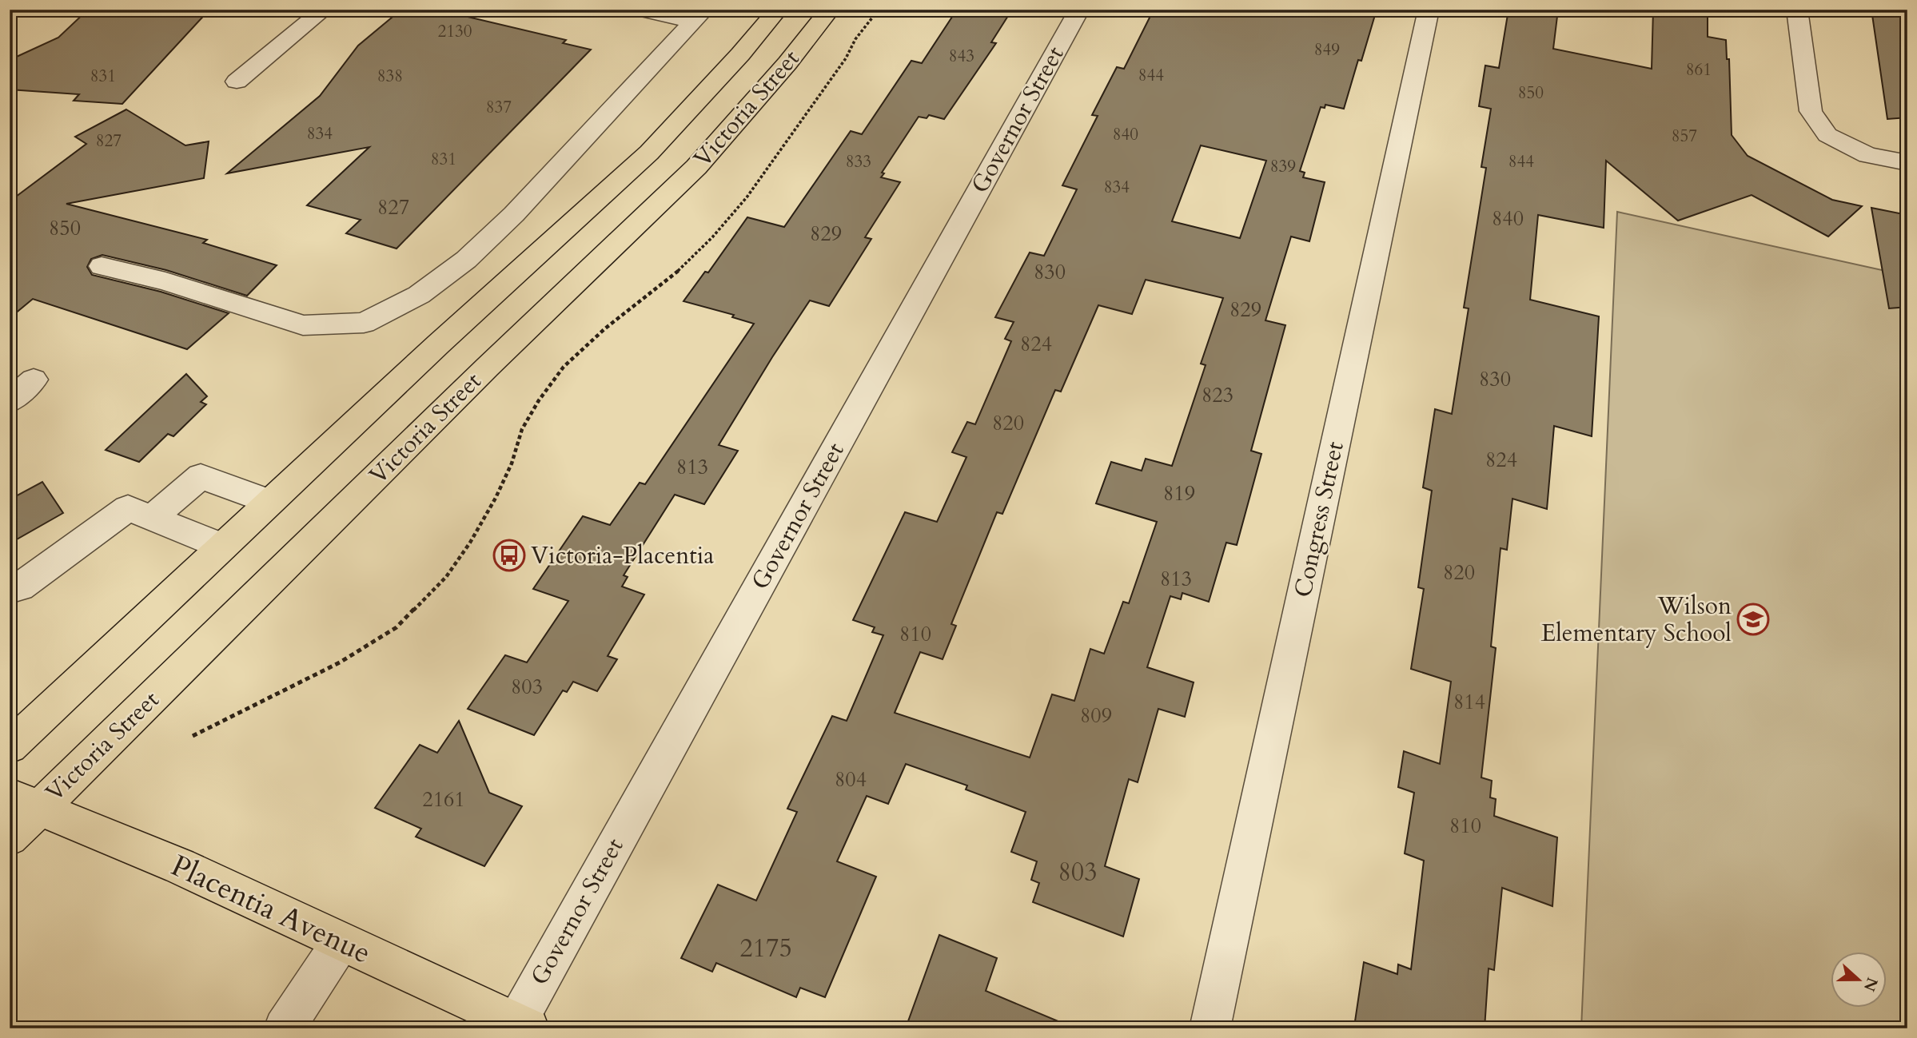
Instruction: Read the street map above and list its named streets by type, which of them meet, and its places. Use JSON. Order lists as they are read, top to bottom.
{
  "streets": {
    "main road": ["Victoria Street", "Placentia Avenue"],
    "street": ["Governor Street", "Congress Street"]
  },
  "crossings": [
    ["Victoria Street", "Placentia Avenue"],
    ["Governor Street", "Placentia Avenue"]
  ],
  "places": {
    "bus stop": ["Victoria-Placentia"],
    "school or university": ["Wilson Elementary School"]
  },
  "house_numbers": [
    "2130",
    "849",
    "843",
    "861",
    "844",
    "831",
    "838",
    "850",
    "837",
    "834",
    "840",
    "857",
    "827",
    "831",
    "833",
    "844",
    "839",
    "834",
    "827",
    "840",
    "850",
    "829",
    "830",
    "829",
    "824",
    "830",
    "823",
    "820",
    "824",
    "813",
    "819",
    "820",
    "813",
    "810",
    "803",
    "814",
    "809",
    "804",
    "2161",
    "810",
    "803",
    "2175"
  ],
  "north": "right"
}
